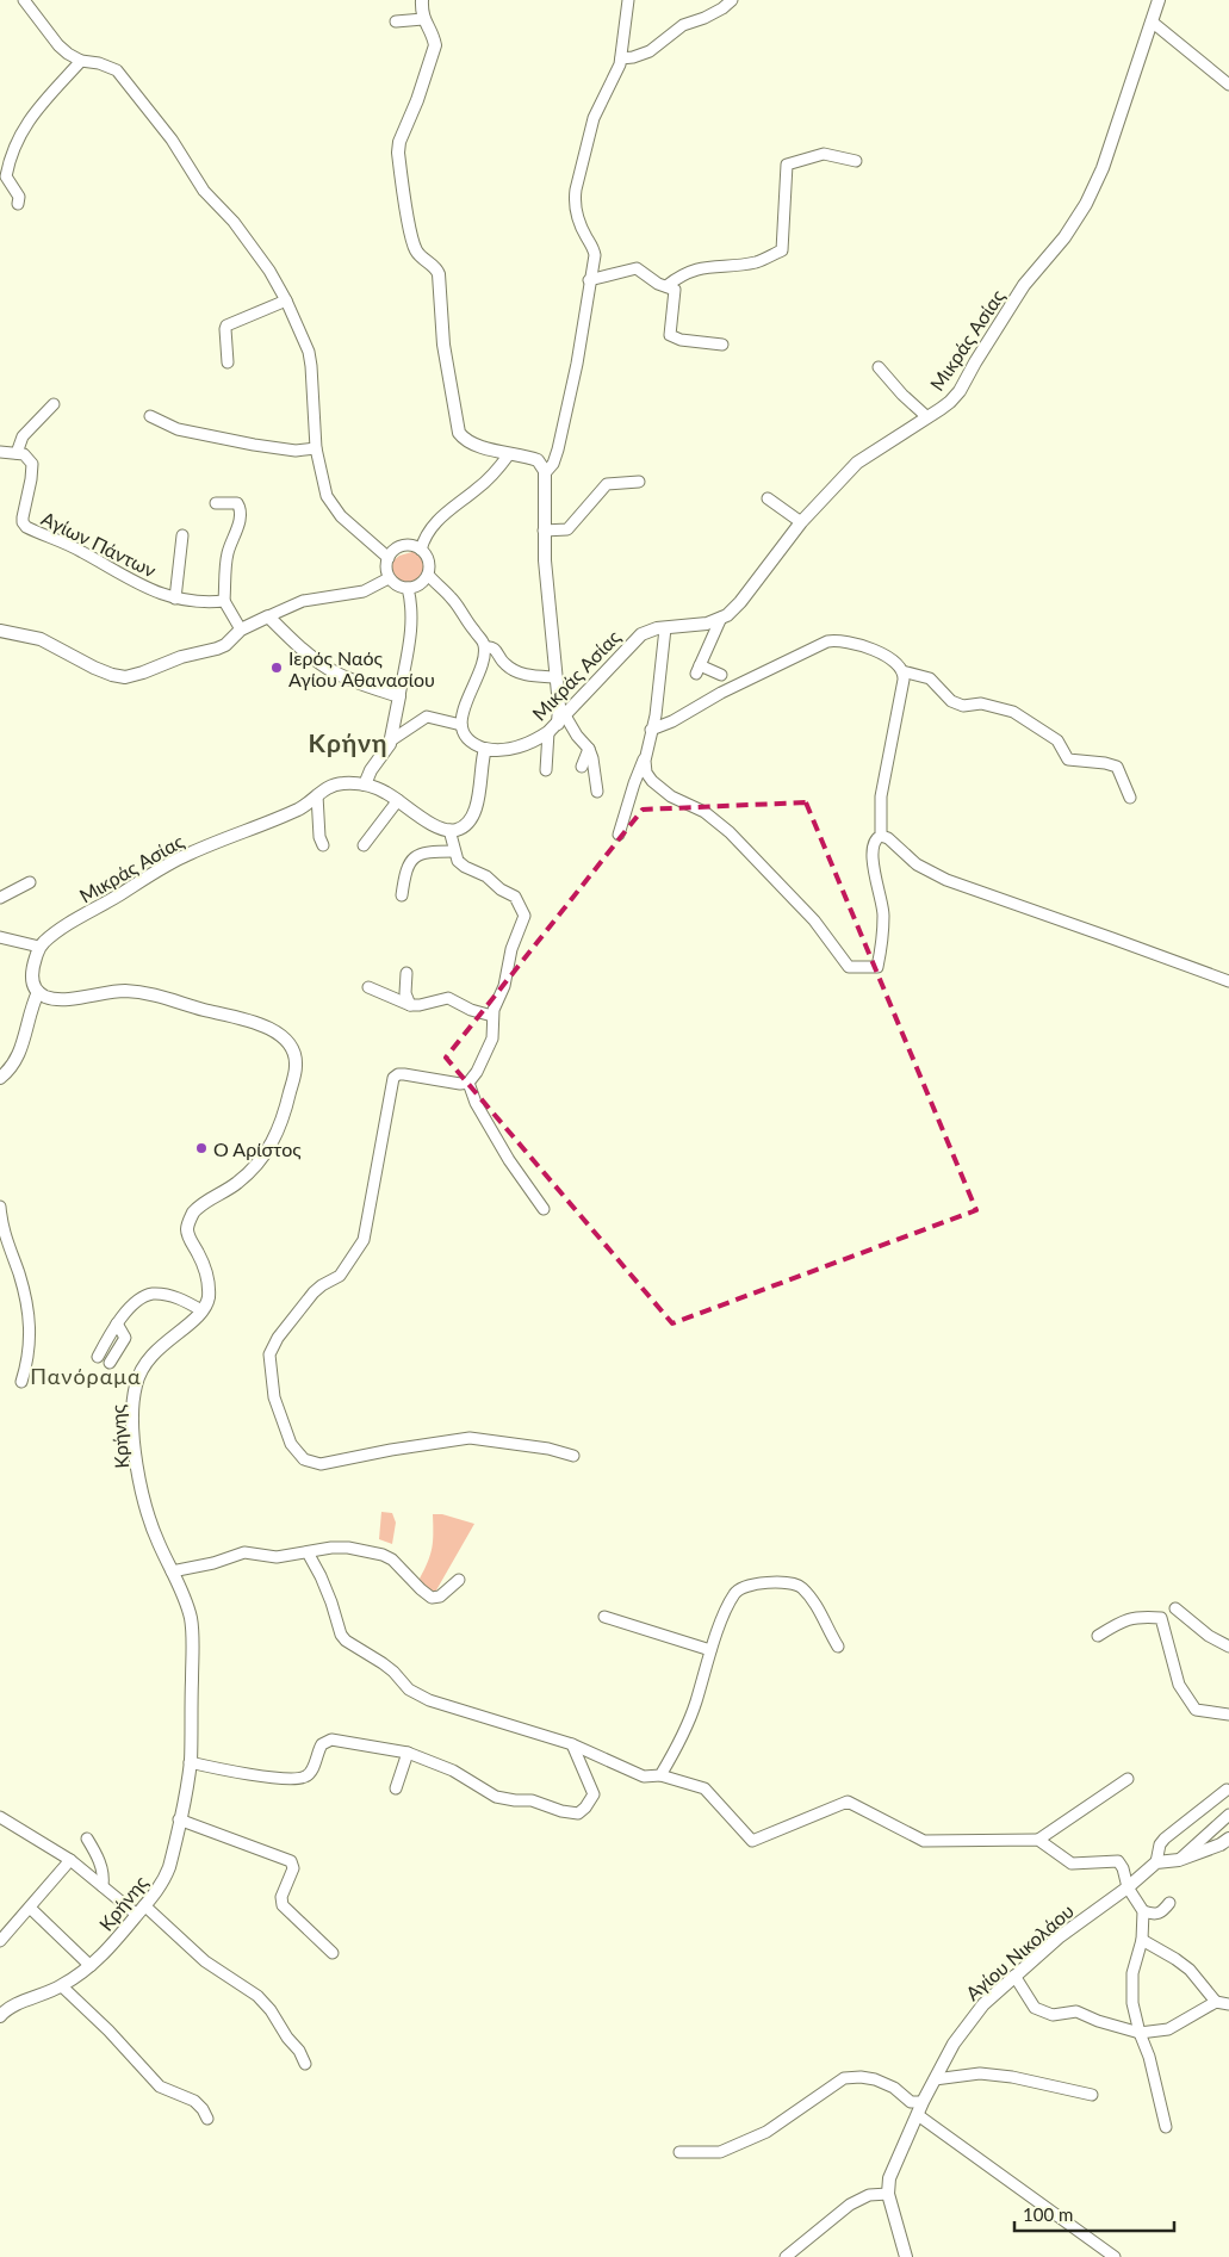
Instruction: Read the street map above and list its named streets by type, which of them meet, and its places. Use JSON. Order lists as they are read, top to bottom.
{
  "streets": {
    "street": [
      "Μικράς Ασίας",
      "Αγίων Πάντων",
      "Κρήνης",
      "Αγίου Νικολάου"
    ]
  },
  "districts": ["Κρήνη", "Πανόραμα"],
  "places": ["Ιερός Ναός Αγίου Αθανασίου", "Ο Αρίστος"],
  "scale_bar": "100 m"
}
